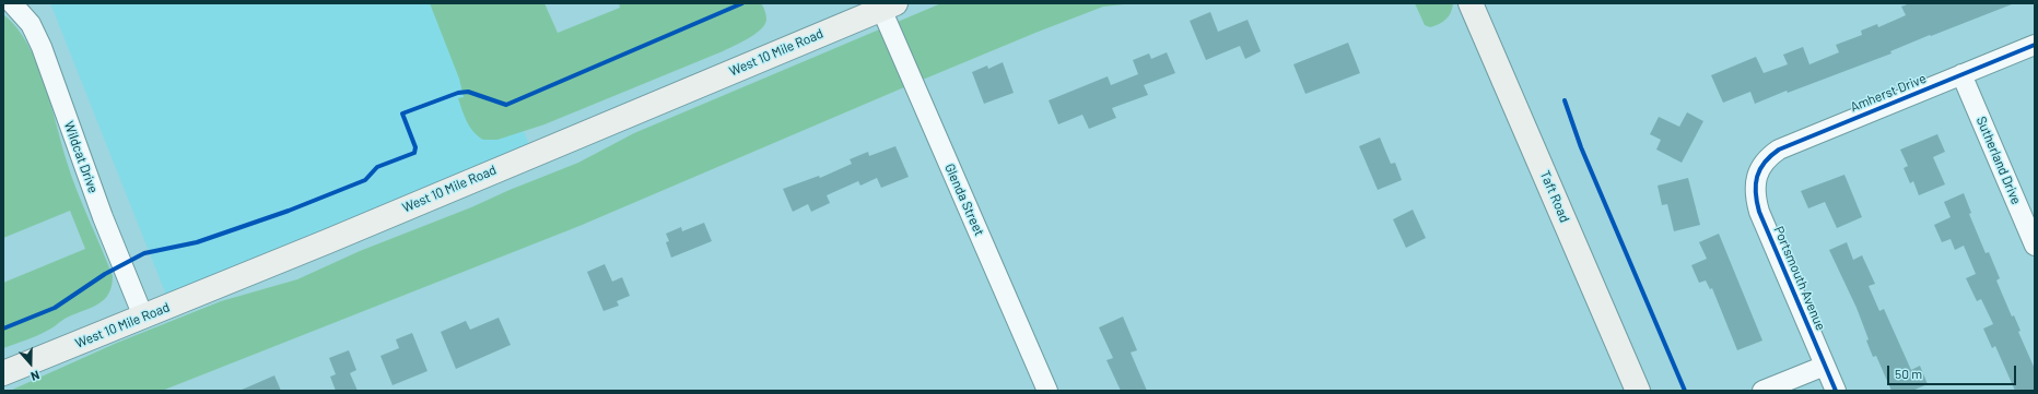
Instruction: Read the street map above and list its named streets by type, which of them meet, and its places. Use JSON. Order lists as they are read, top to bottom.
{
  "streets": {
    "main road": ["West 10 Mile Road", "Taft Road"],
    "street": [
      "Amherst Drive",
      "Wildcat Drive",
      "Sutherland Drive",
      "Glenda Street",
      "Portsmouth Avenue"
    ]
  },
  "crossings": [
    ["West 10 Mile Road", "Wildcat Drive"],
    ["West 10 Mile Road", "Glenda Street"],
    ["Amherst Drive", "Sutherland Drive"],
    ["Amherst Drive", "Portsmouth Avenue"]
  ],
  "scale_bar": "50 m",
  "north": "bottom"
}
